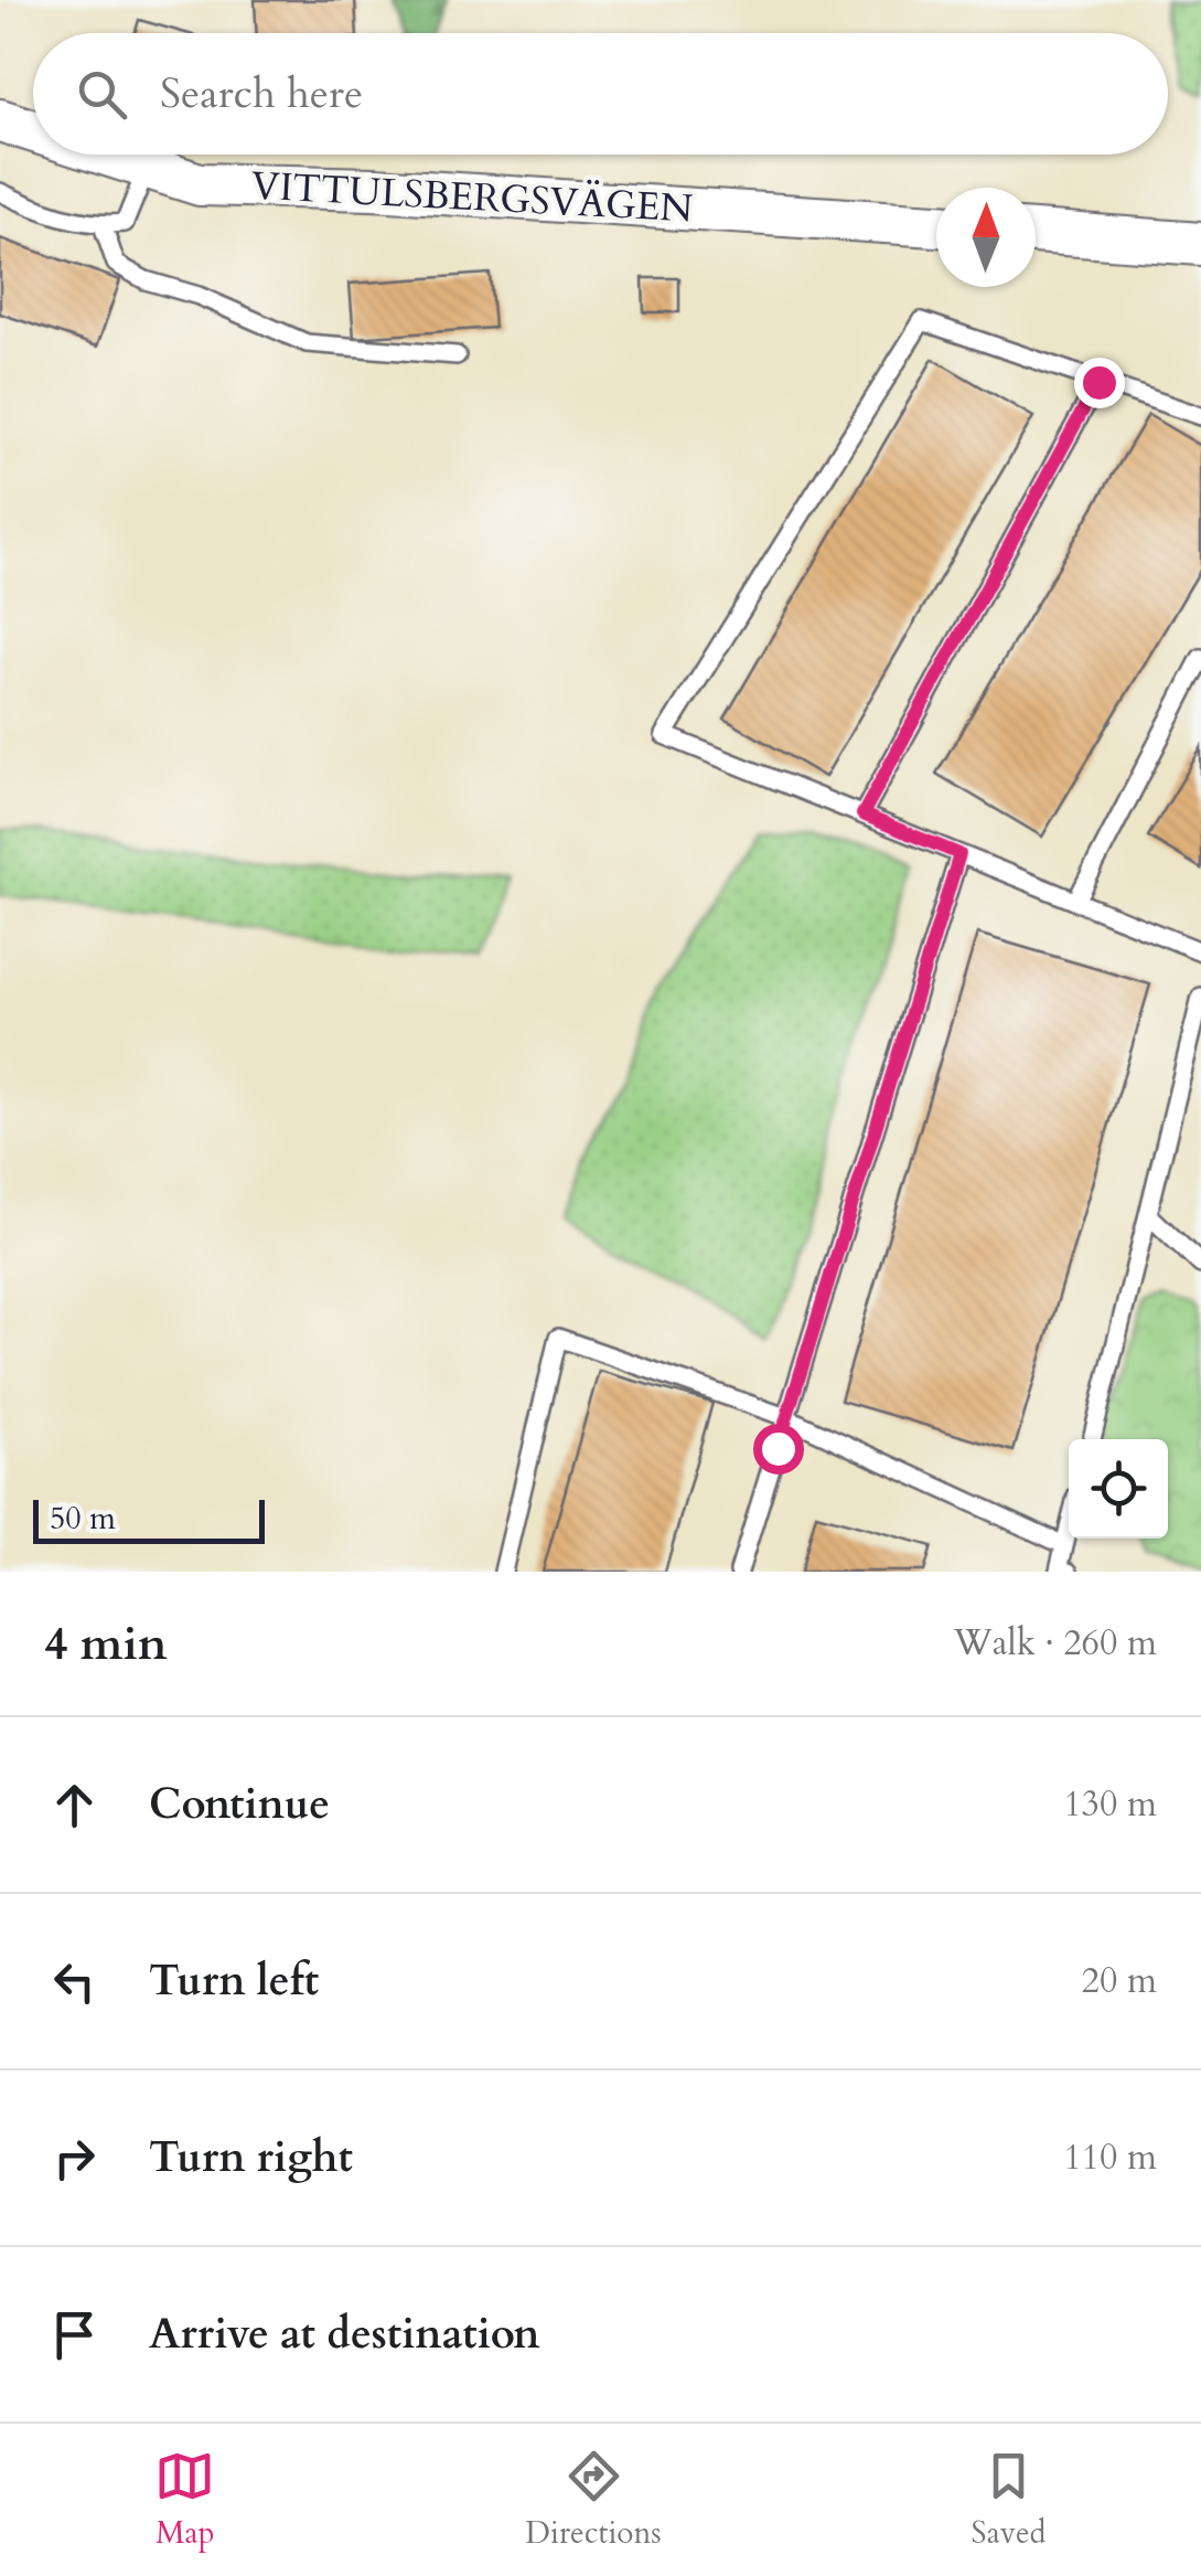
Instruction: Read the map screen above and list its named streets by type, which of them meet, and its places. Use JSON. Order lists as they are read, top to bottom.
{
  "streets": {
    "street": ["VITTULSBERGSVÄGEN"]
  },
  "scale_bar": "50 m",
  "north": "top",
  "page": {
    "search": "Search here",
    "scale": "50 m",
    "heading": ["4 min", "Walk · 260 m"],
    "list": [
      ["Continue", "130 m"],
      ["Turn left", "20 m"],
      ["Turn right", "110 m"],
      "Arrive at destination"
    ],
    "nav": ["Map", "Directions", "Saved"]
  }
}
